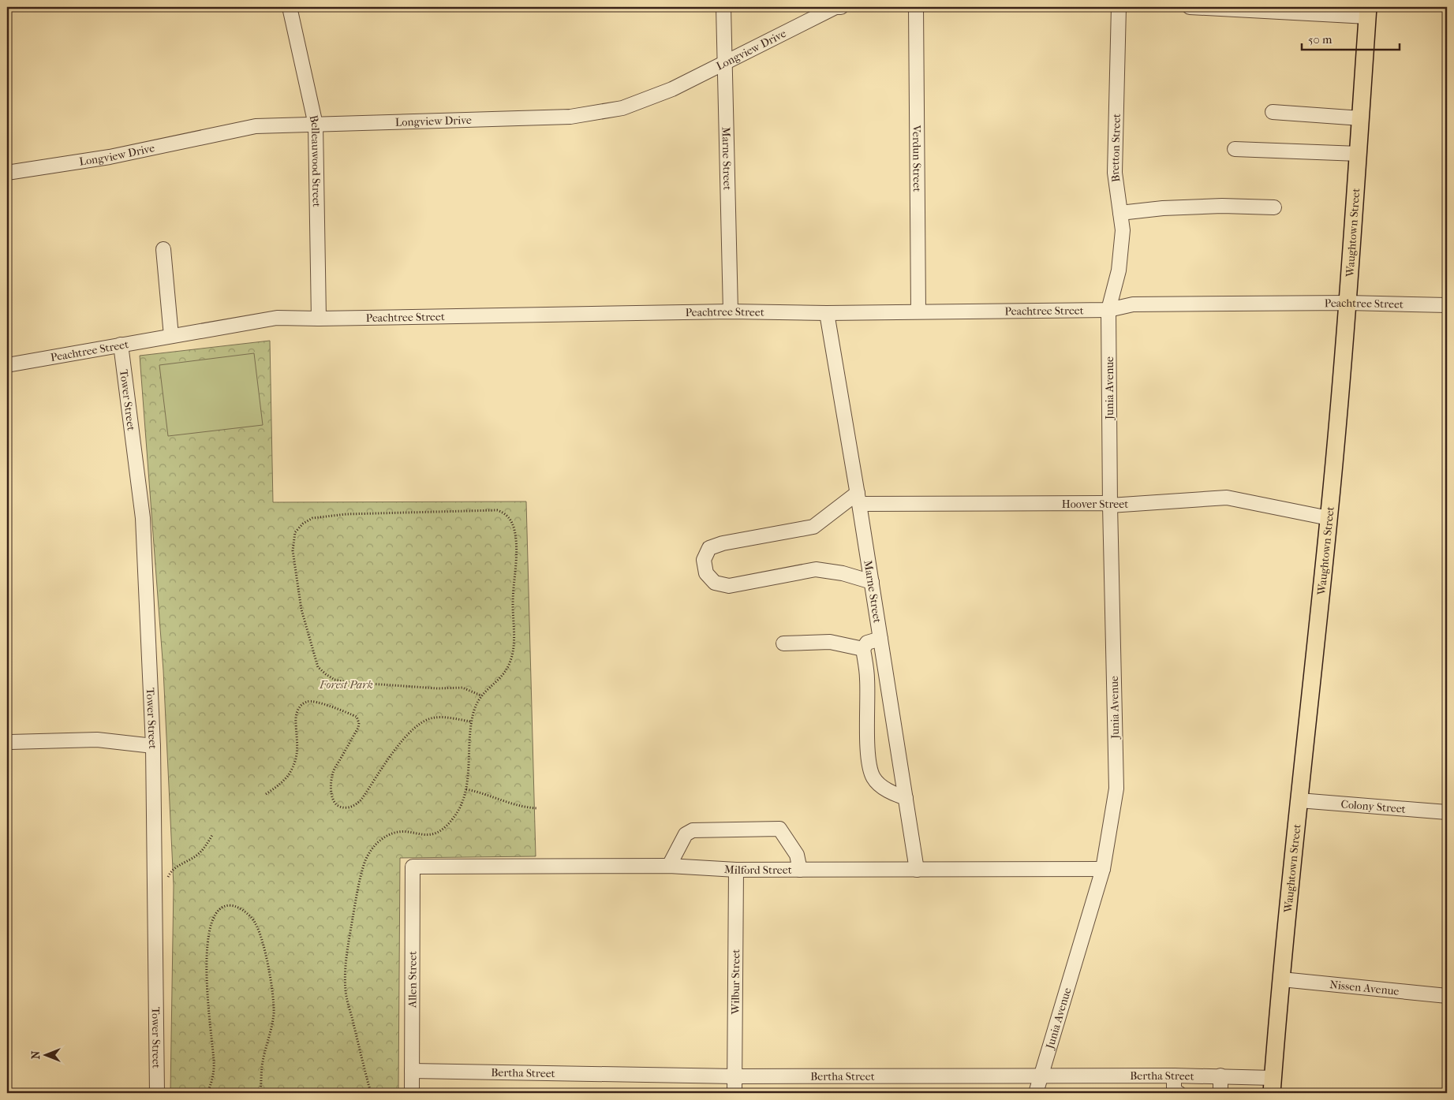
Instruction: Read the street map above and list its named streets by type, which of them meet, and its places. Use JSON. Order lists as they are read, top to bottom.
{
  "streets": {
    "main road": ["Waughtown Street"],
    "street": [
      "Longview Drive",
      "Bretton Street",
      "Marne Street",
      "Verdun Street",
      "Belleauwood Street",
      "Peachtree Street",
      "Junia Avenue",
      "Tower Street",
      "Hoover Street",
      "Colony Street",
      "Milford Street",
      "Allen Street",
      "Wilbur Street",
      "Nissen Avenue",
      "Bertha Street"
    ]
  },
  "crossings": [
    ["Longview Drive", "Marne Street"],
    ["Longview Drive", "Belleauwood Street"],
    ["Bretton Street", "Peachtree Street"],
    ["Bretton Street", "Junia Avenue"],
    ["Marne Street", "Peachtree Street"],
    ["Marne Street", "Hoover Street"],
    ["Marne Street", "Milford Street"],
    ["Verdun Street", "Peachtree Street"],
    ["Belleauwood Street", "Peachtree Street"],
    ["Waughtown Street", "Peachtree Street"],
    ["Waughtown Street", "Hoover Street"],
    ["Waughtown Street", "Colony Street"],
    ["Waughtown Street", "Nissen Avenue"],
    ["Waughtown Street", "Bertha Street"],
    ["Peachtree Street", "Junia Avenue"],
    ["Peachtree Street", "Tower Street"],
    ["Junia Avenue", "Hoover Street"],
    ["Junia Avenue", "Milford Street"],
    ["Junia Avenue", "Bertha Street"],
    ["Milford Street", "Allen Street"],
    ["Milford Street", "Wilbur Street"],
    ["Allen Street", "Bertha Street"],
    ["Wilbur Street", "Bertha Street"]
  ],
  "parks": ["Forest Park"],
  "scale_bar": "50 m",
  "north": "left"
}
